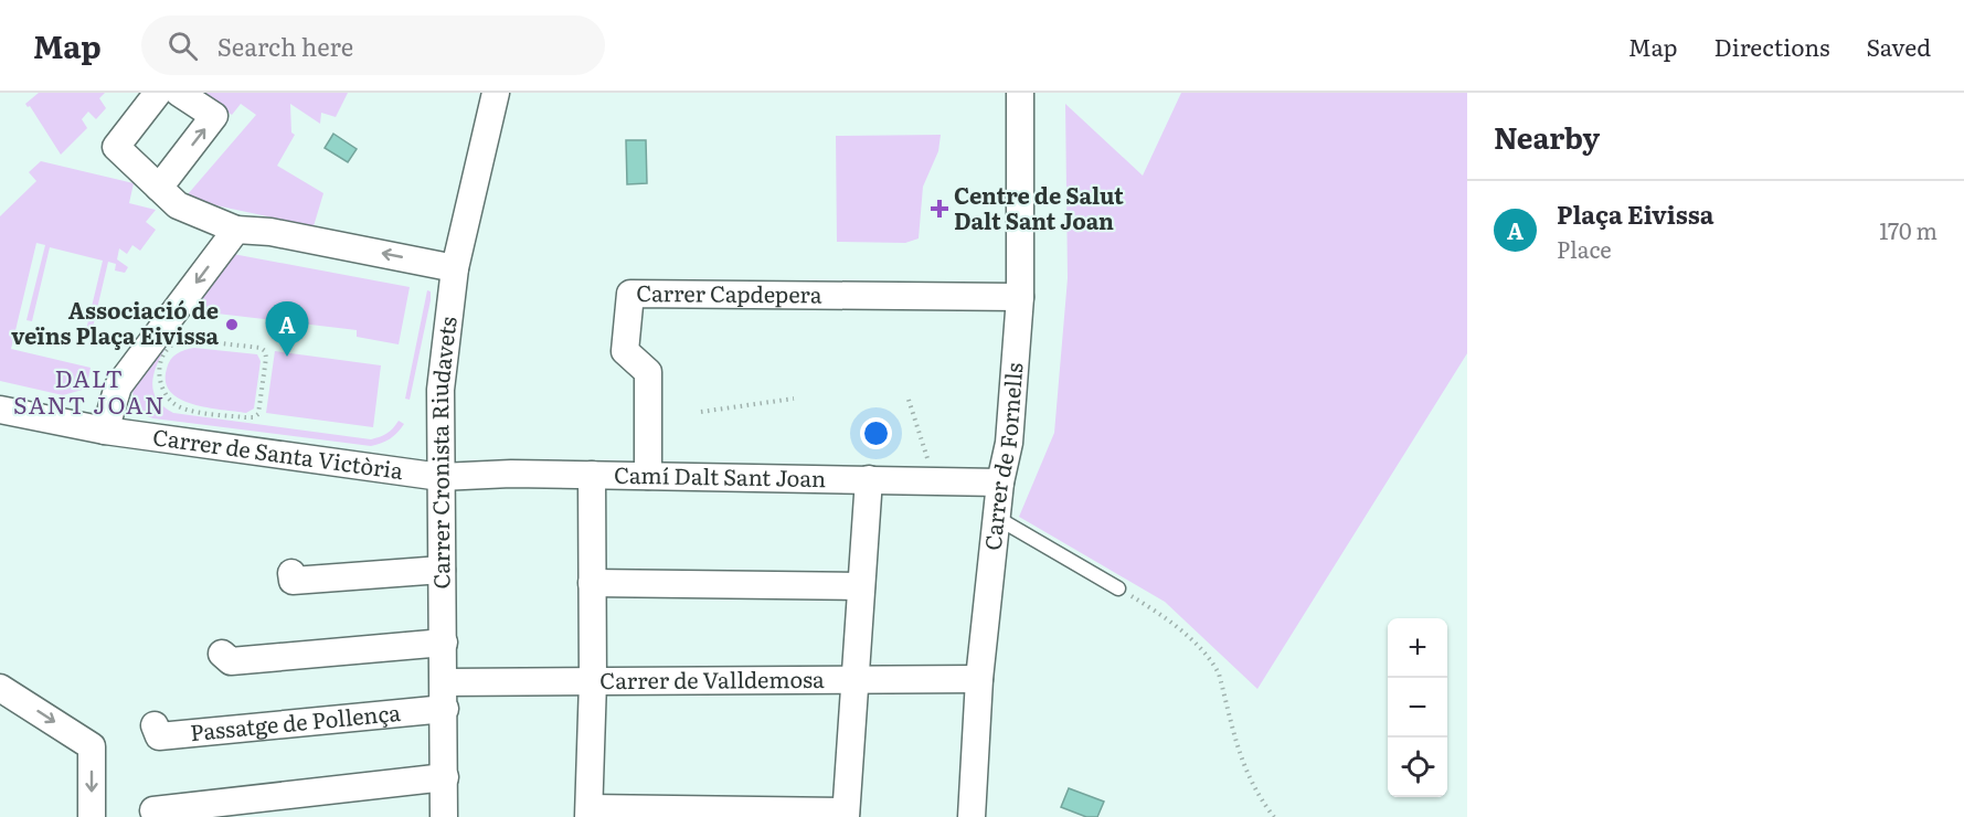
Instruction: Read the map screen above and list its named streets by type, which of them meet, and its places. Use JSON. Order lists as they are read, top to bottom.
{
  "streets": {
    "street": [
      "Carrer Capdepera",
      "Carrer Cronista Riudavets",
      "Carrer de Santa Victòria",
      "Carrer de Fornells",
      "Camí Dalt Sant Joan",
      "Carrer de Valldemosa",
      "Passatge de Pollença"
    ]
  },
  "crossings": [
    ["Carrer Capdepera", "Carrer de Fornells"],
    ["Carrer Capdepera", "Camí Dalt Sant Joan"],
    ["Carrer Cronista Riudavets", "Carrer de Santa Victòria"],
    ["Carrer Cronista Riudavets", "Camí Dalt Sant Joan"],
    ["Carrer Cronista Riudavets", "Carrer de Valldemosa"],
    ["Carrer Cronista Riudavets", "Passatge de Pollença"],
    ["Carrer de Santa Victòria", "Camí Dalt Sant Joan"],
    ["Carrer de Fornells", "Camí Dalt Sant Joan"],
    ["Carrer de Fornells", "Carrer de Valldemosa"]
  ],
  "districts": ["DALT SANT JOAN"],
  "places": {
    "health": ["Centre de Salut Dalt Sant Joan"],
    "other": ["Associació de veïns Plaça Eivissa"]
  },
  "page": {
    "header": "Map",
    "search": "Search here",
    "nav": ["Map", "Directions", "Saved"],
    "heading": "Nearby",
    "list": [
      {
        "mark": "A",
        "name": "Plaça Eivissa",
        "note": "Place",
        "value": "170 m"
      }
    ],
    "pins": "A",
    "map_buttons": ["+", "−"]
  }
}
